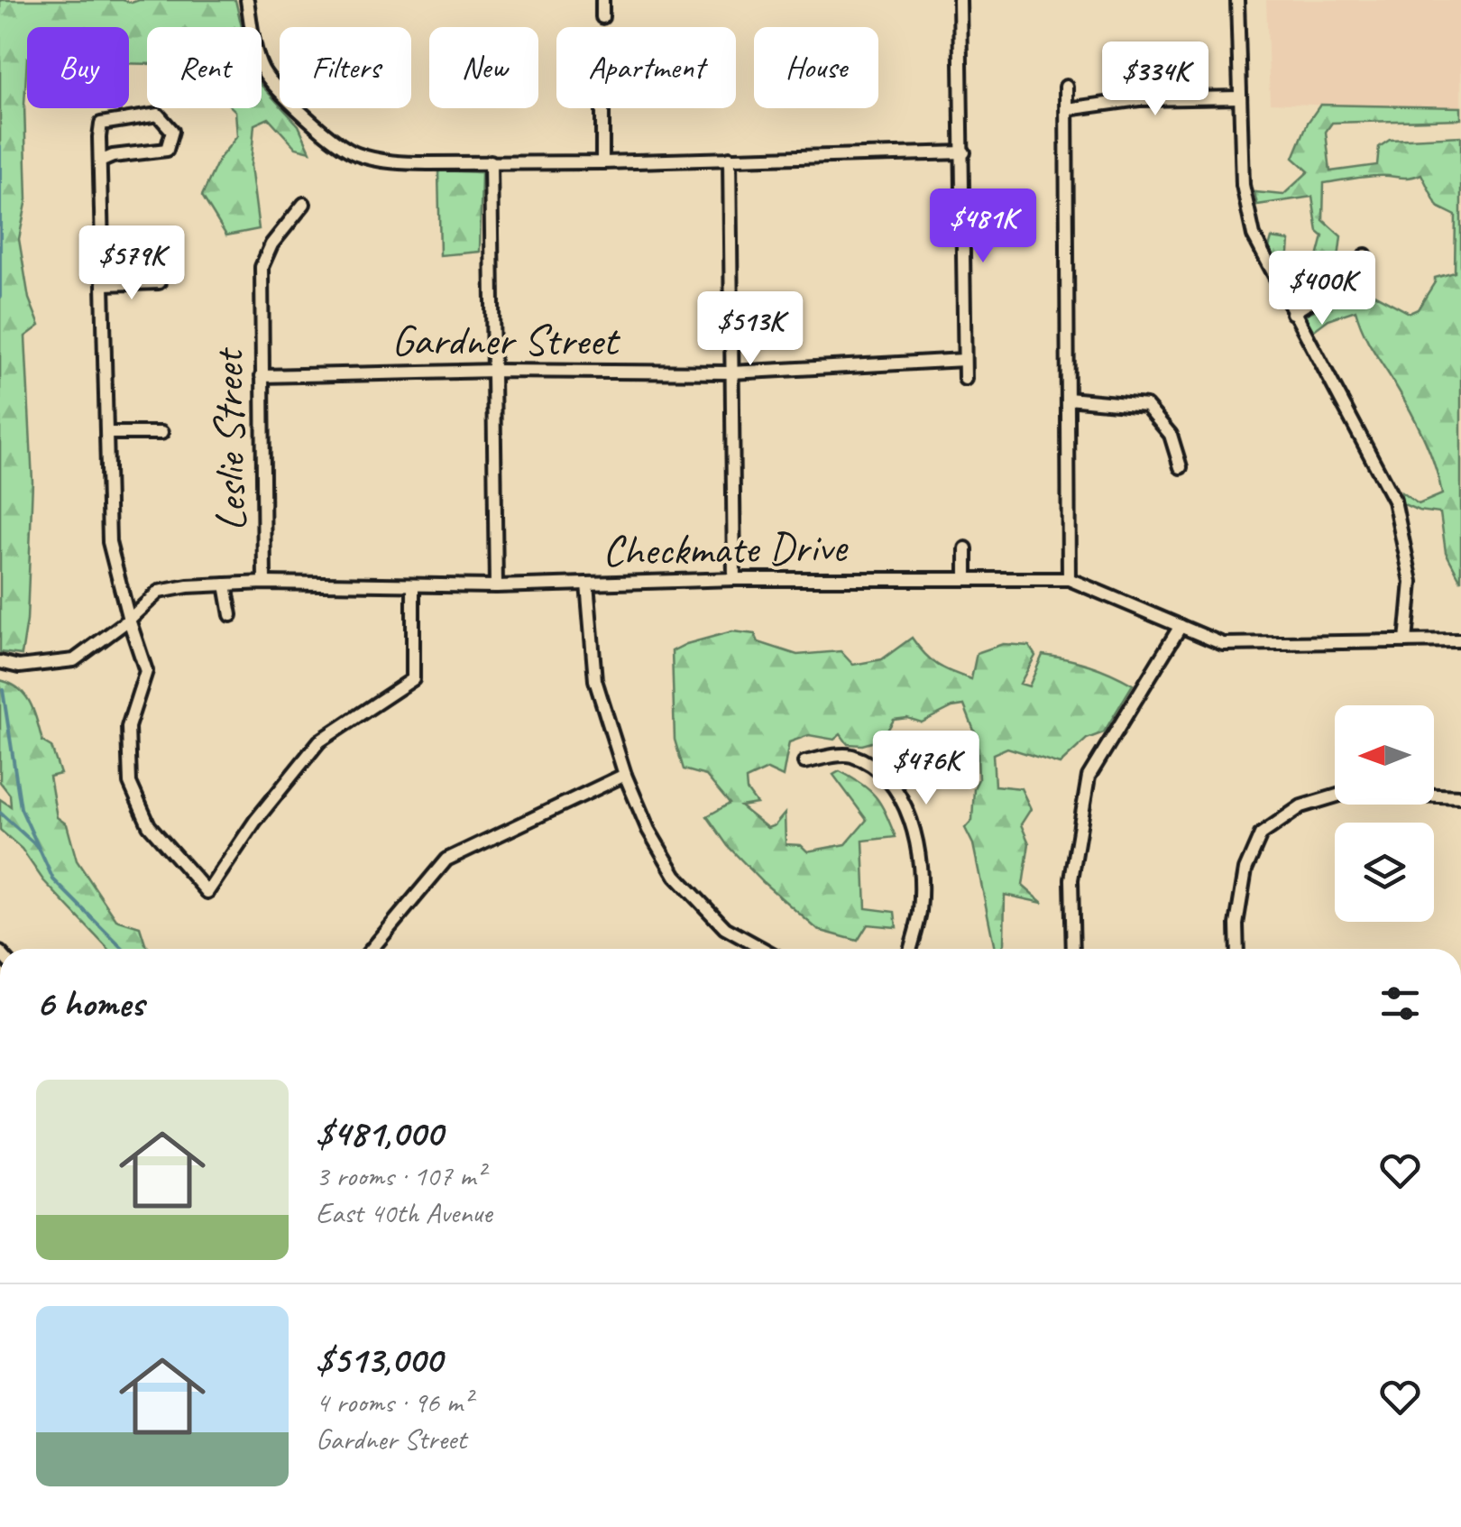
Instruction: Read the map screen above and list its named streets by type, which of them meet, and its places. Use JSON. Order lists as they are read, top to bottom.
{
  "streets": {
    "street": ["Gardner Street", "Leslie Street", "Checkmate Drive"]
  },
  "crossings": [
    ["Gardner Street", "Leslie Street"],
    ["Leslie Street", "Checkmate Drive"]
  ],
  "north": "left",
  "page": {
    "chip": [
      "Buy",
      "Rent",
      "Filters",
      "New",
      "Apartment",
      "House"
    ],
    "price": [
      "$334K",
      "$481K",
      "$579K",
      "$400K",
      "$513K",
      "$476K"
    ],
    "heading": "6 homes",
    "list": [
      {
        "name": "$481,000",
        "note": "3 rooms · 107 m² · East 40th Avenue"
      },
      {
        "name": "$513,000",
        "note": "4 rooms · 96 m² · Gardner Street"
      }
    ]
  }
}
